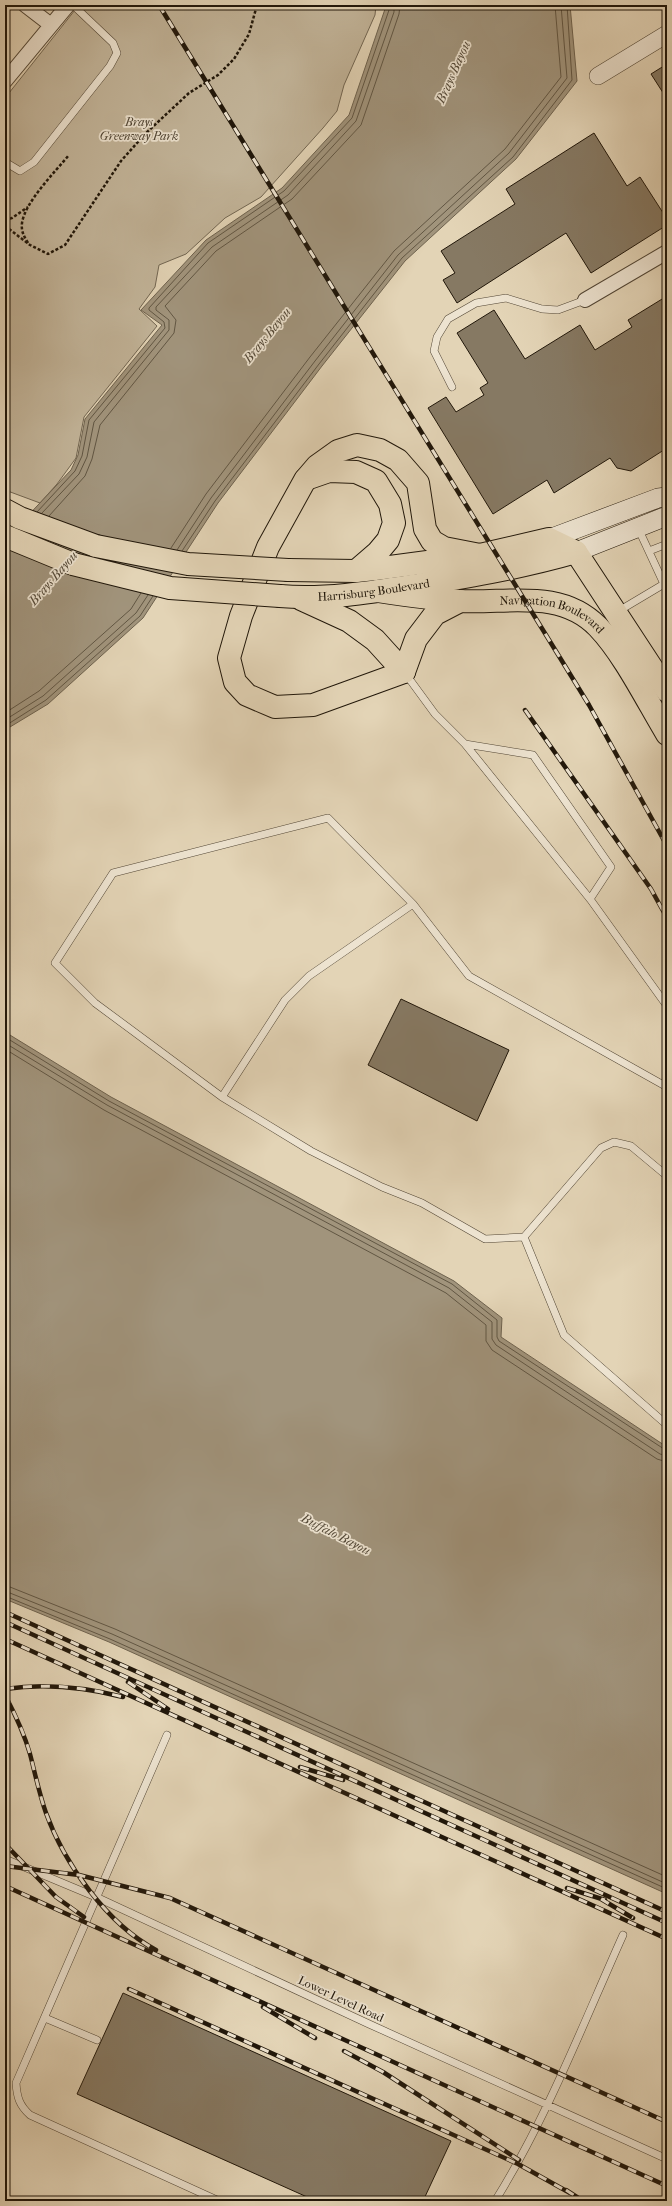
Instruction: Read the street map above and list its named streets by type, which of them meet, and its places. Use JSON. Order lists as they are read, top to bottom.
{
  "streets": {
    "main road": ["Harrisburg Boulevard", "Navigation Boulevard"],
    "lane": ["Lower Level Road"]
  },
  "crossings": [
    ["Harrisburg Boulevard", "Navigation Boulevard"]
  ],
  "water": ["Brays Bayou", "Buffalo Bayou"],
  "parks": ["Brays Greenway Park"]
}
